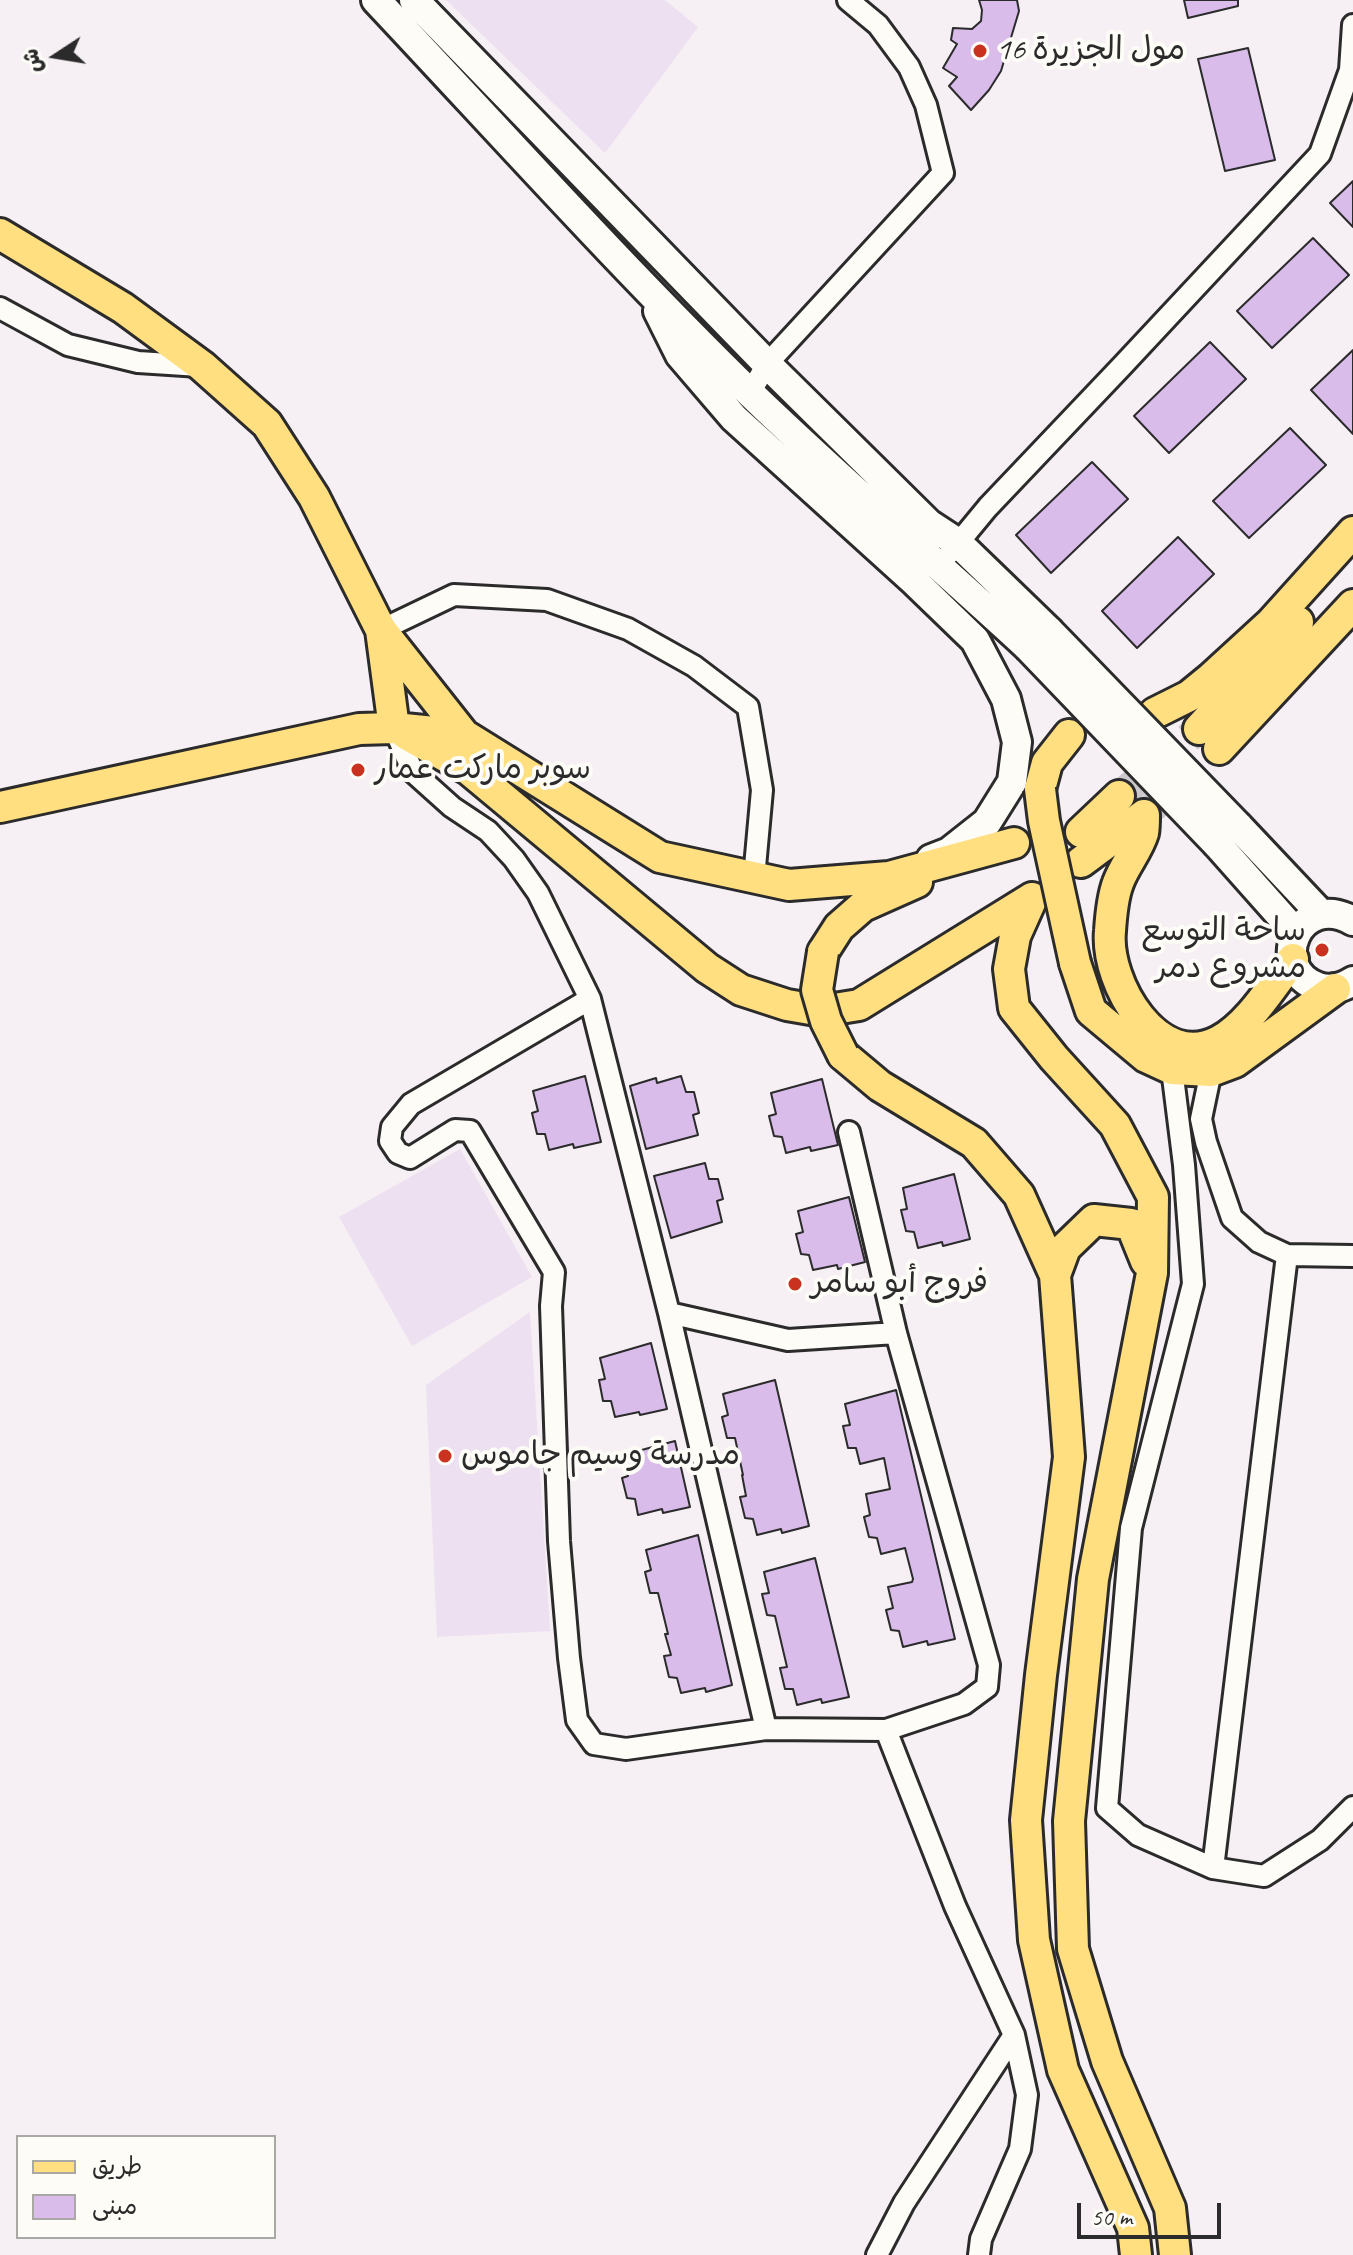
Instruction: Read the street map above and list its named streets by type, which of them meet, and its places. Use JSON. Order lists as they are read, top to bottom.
{
  "places": [
    "مول الجزيرة 16",
    "سوبر ماركت عمار",
    "ساحة التوسع مشروع دمر",
    "فروج أبو سامر",
    "مدرسة وسيم جاموس"
  ],
  "legend": ["طريق", "مبنى"],
  "scale_bar": "50 m",
  "north": "left"
}
